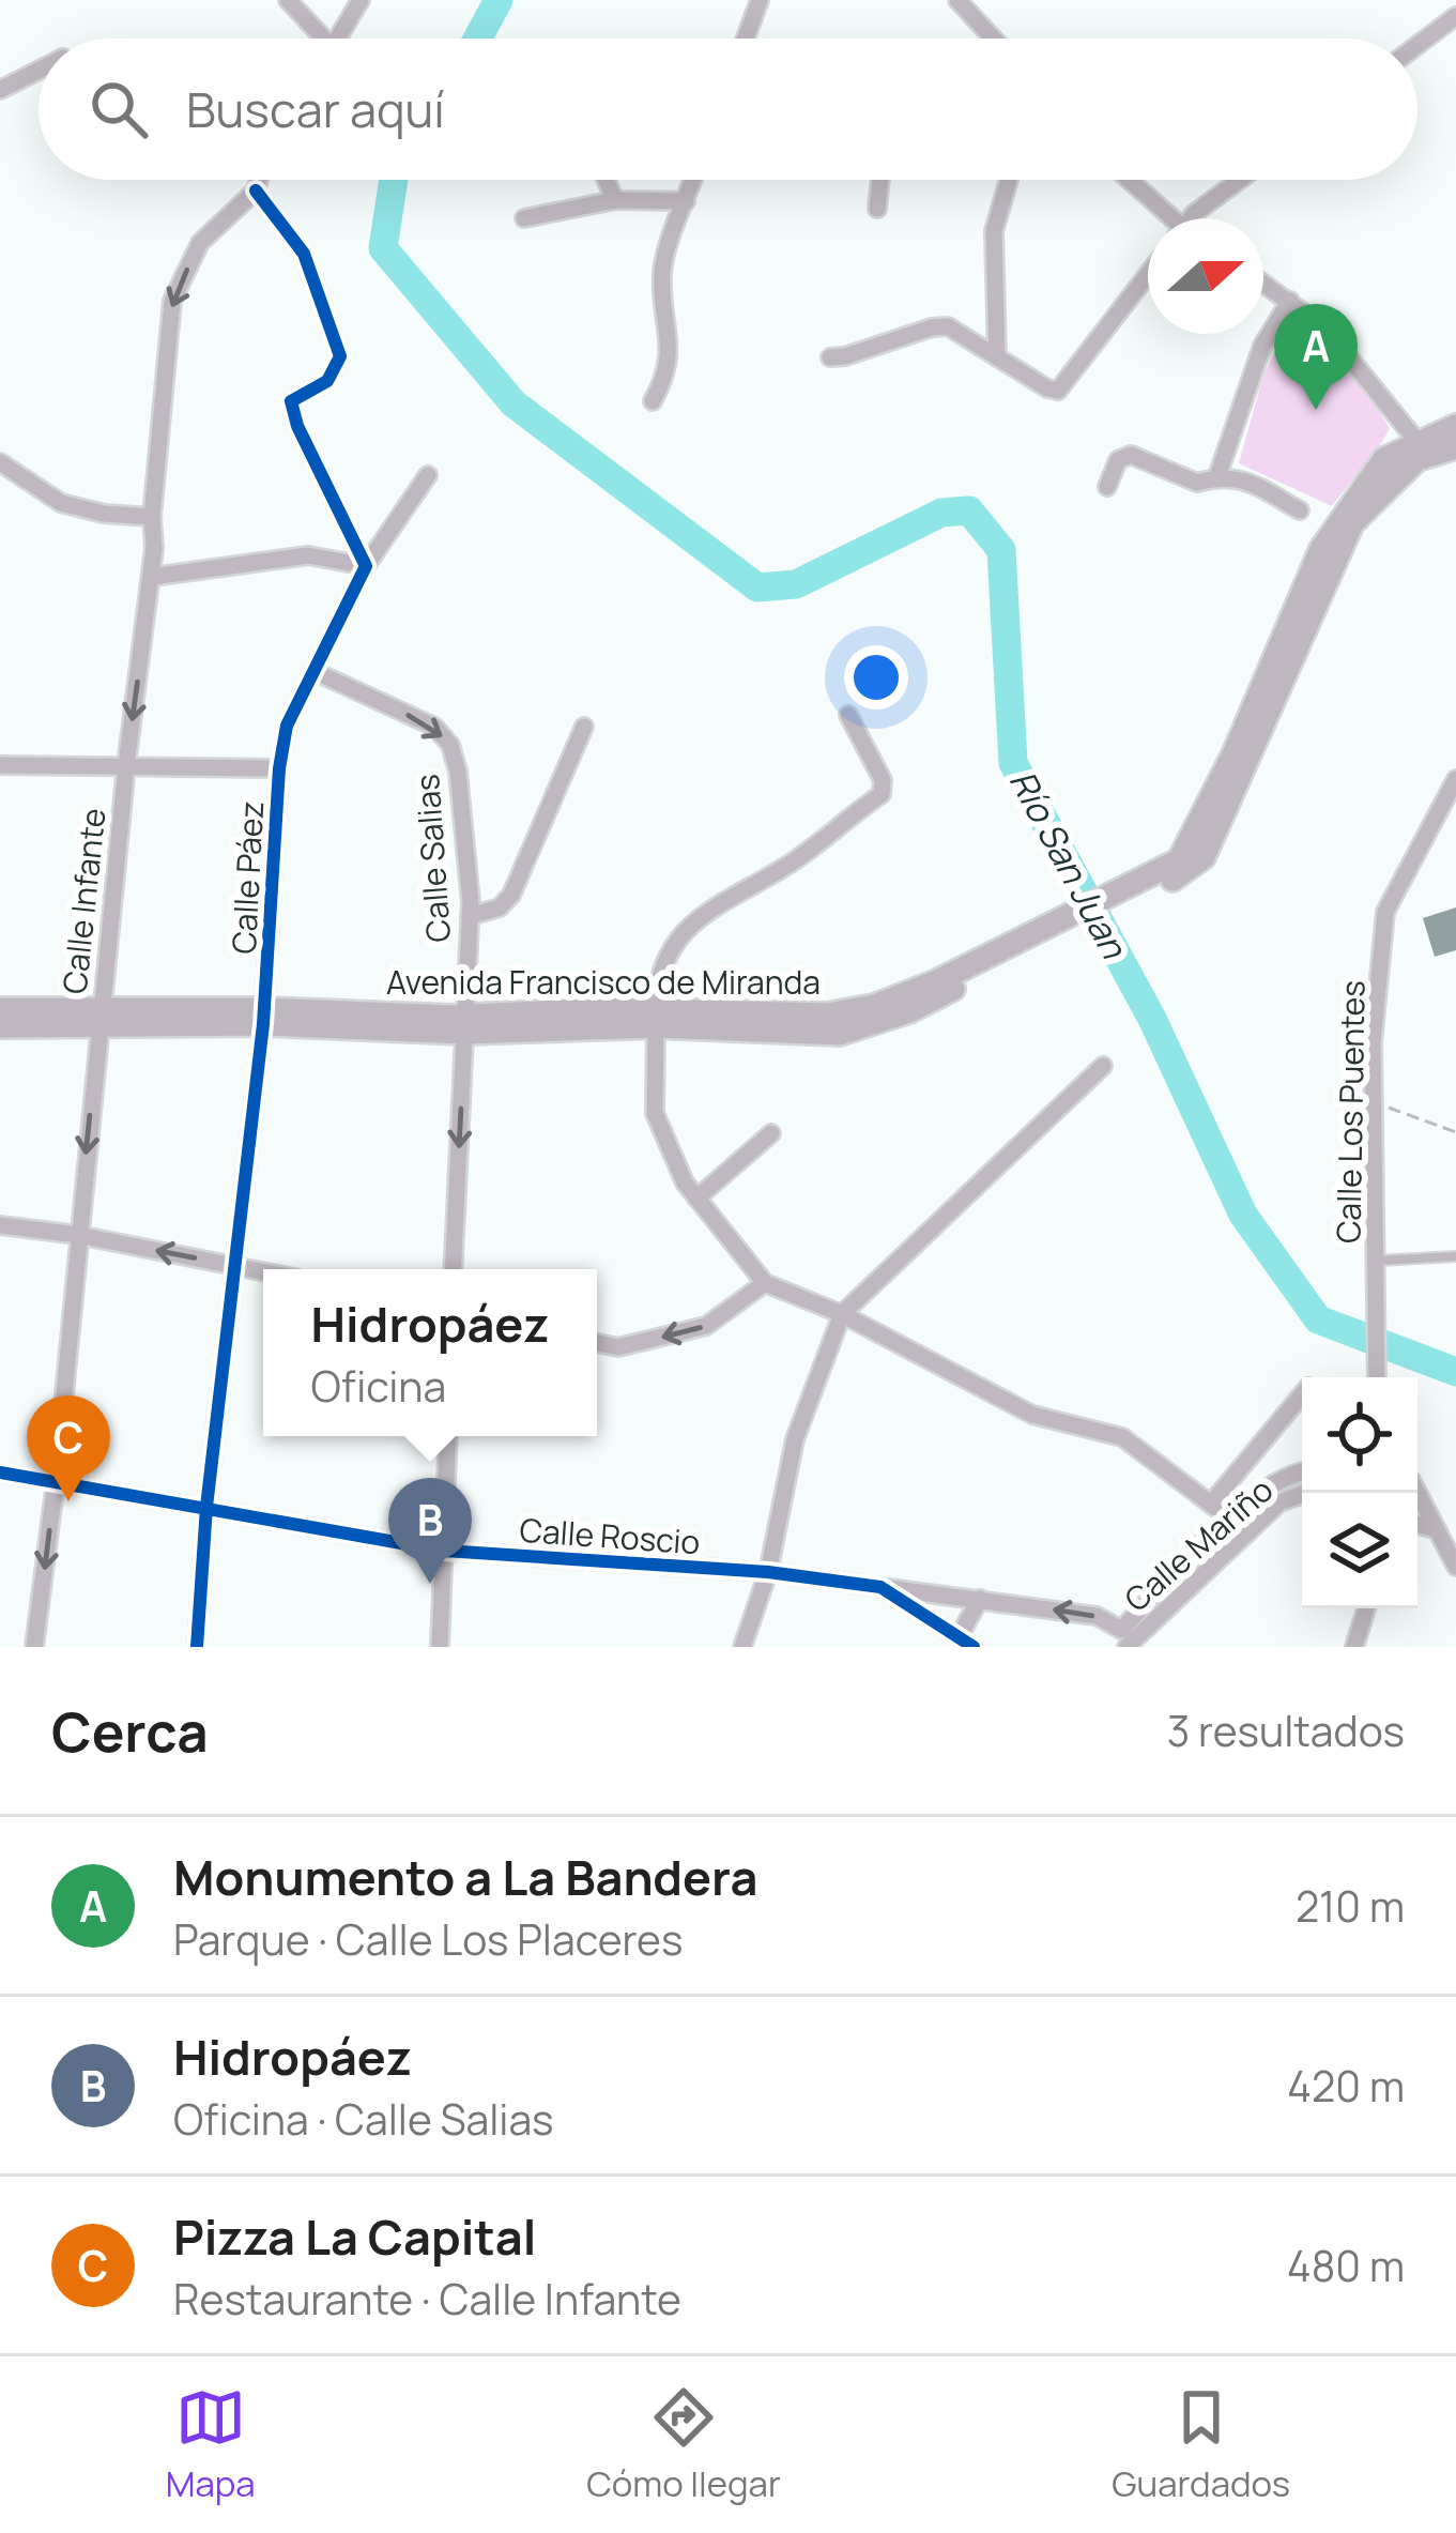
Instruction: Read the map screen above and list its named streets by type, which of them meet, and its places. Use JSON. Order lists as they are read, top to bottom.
{
  "streets": {
    "main road": ["Avenida Francisco de Miranda"],
    "street": [
      "Calle Salias",
      "Calle Páez",
      "Calle Infante",
      "Calle Los Puentes",
      "Calle Roscio",
      "Calle Mariño"
    ]
  },
  "crossings": [
    ["Calle Salias", "Calle Páez"],
    ["Calle Salias", "Avenida Francisco de Miranda"],
    ["Calle Páez", "Avenida Francisco de Miranda"],
    ["Calle Páez", "Calle Roscio"],
    ["Calle Infante", "Avenida Francisco de Miranda"],
    ["Calle Infante", "Calle Roscio"],
    ["Calle Roscio", "Calle Mariño"]
  ],
  "one_way": ["Calle Salias", "Calle Infante"],
  "water": ["Río San Juan"],
  "north": "right",
  "page": {
    "search": "Buscar aquí",
    "pins": ["A", "C", "B"],
    "popup": ["Hidropáez", "Oficina"],
    "heading": ["Cerca", "3 resultados"],
    "list": [
      {
        "mark": "A",
        "name": "Monumento a La Bandera",
        "note": "Parque · Calle Los Placeres",
        "value": "210 m"
      },
      {
        "mark": "B",
        "name": "Hidropáez",
        "note": "Oficina · Calle Salias",
        "value": "420 m"
      },
      {
        "mark": "C",
        "name": "Pizza La Capital",
        "note": "Restaurante · Calle Infante",
        "value": "480 m"
      }
    ],
    "nav": ["Mapa", "Cómo llegar", "Guardados"]
  }
}
